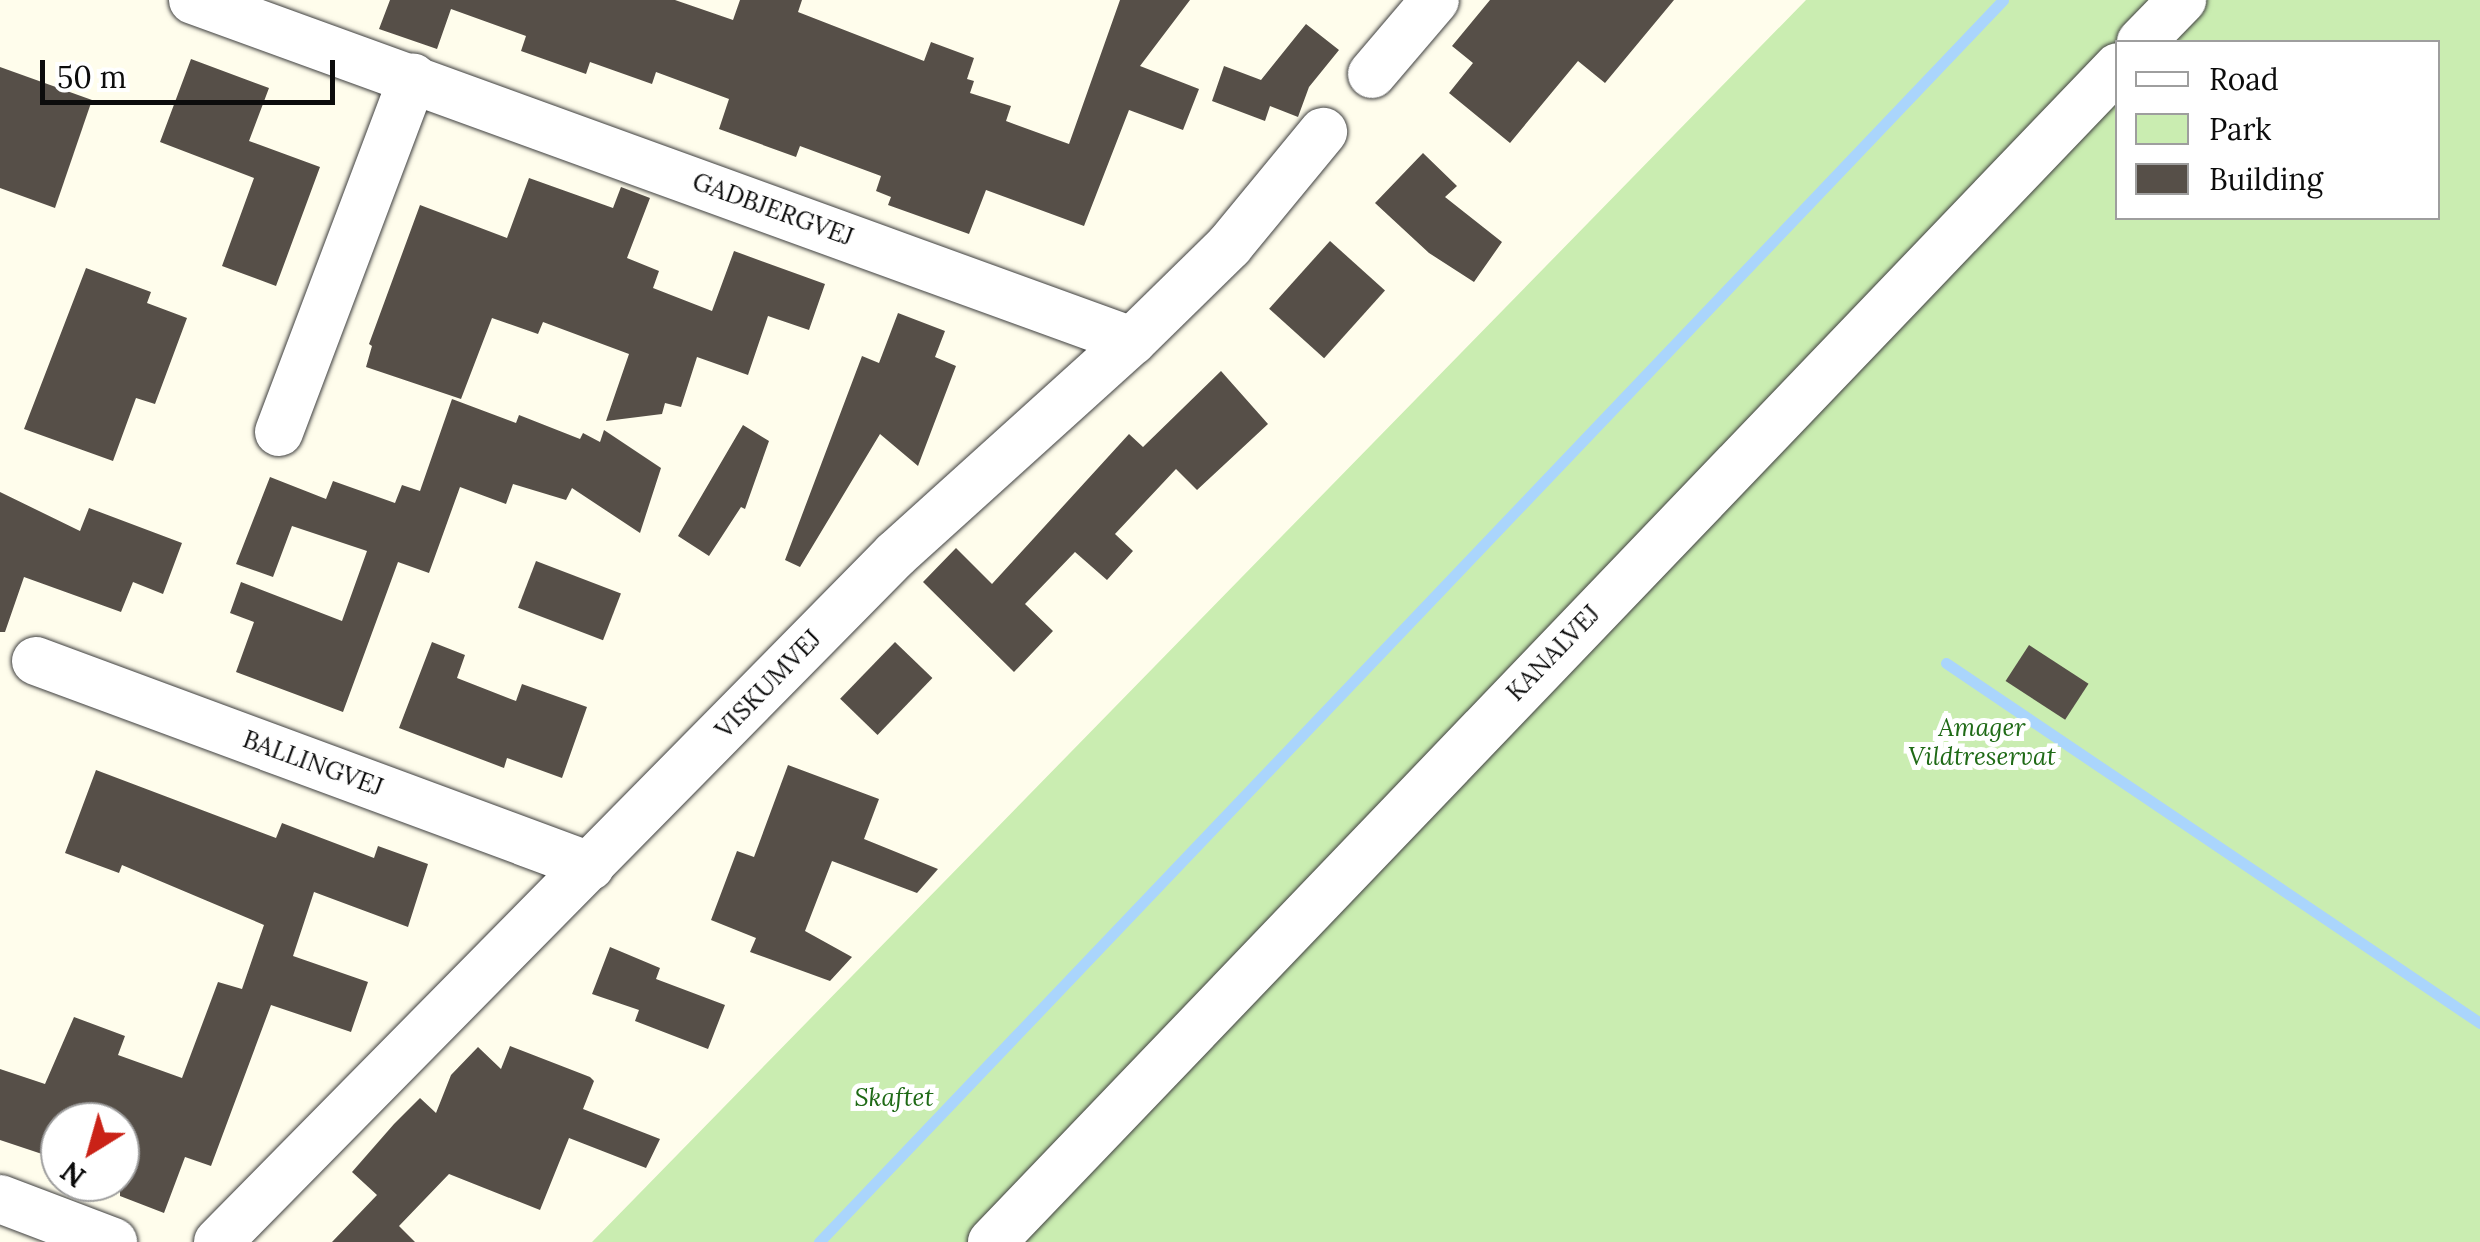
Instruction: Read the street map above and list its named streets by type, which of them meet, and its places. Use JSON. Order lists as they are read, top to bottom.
{
  "streets": {
    "street": [
      "GADBJERGVEJ",
      "KANALVEJ",
      "VISKUMVEJ",
      "BALLINGVEJ"
    ]
  },
  "crossings": [
    ["GADBJERGVEJ", "VISKUMVEJ"],
    ["VISKUMVEJ", "BALLINGVEJ"]
  ],
  "parks": ["Amager Vildtreservat", "Skaftet"],
  "legend": ["Road", "Park", "Building"],
  "scale_bar": "50 m",
  "north": "bottom left"
}
